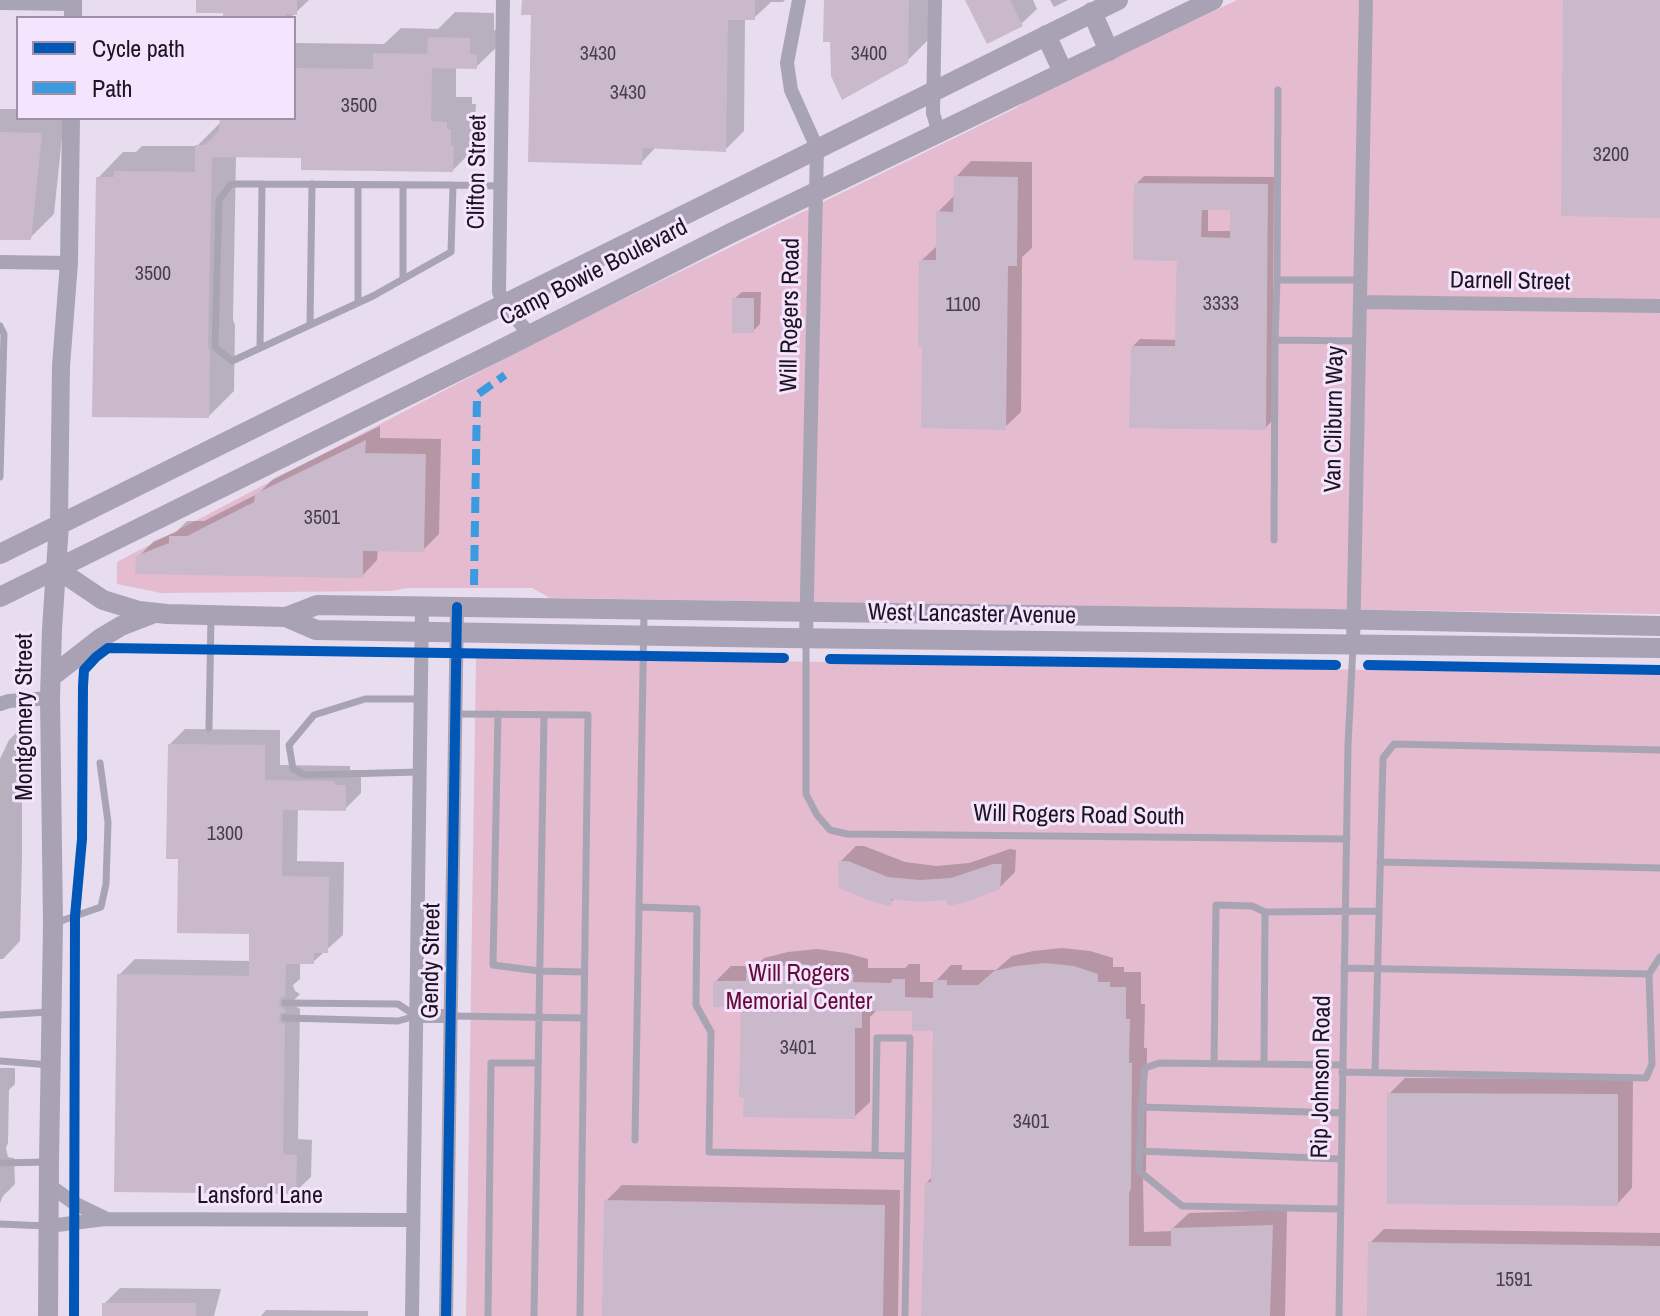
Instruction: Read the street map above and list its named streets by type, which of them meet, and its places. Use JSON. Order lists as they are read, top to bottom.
{
  "streets": {
    "main road": ["Camp Bowie Boulevard", "West Lancaster Avenue", "Montgomery Street"],
    "street": [
      "Clifton Street",
      "Darnell Street",
      "Will Rogers Road",
      "Van Cliburn Way",
      "Gendy Street",
      "Lansford Lane"
    ],
    "lane": ["Will Rogers Road South", "Rip Johnson Road"]
  },
  "crossings": [
    ["Clifton Street", "Camp Bowie Boulevard"],
    ["Camp Bowie Boulevard", "Will Rogers Road"],
    ["Camp Bowie Boulevard", "West Lancaster Avenue"],
    ["Camp Bowie Boulevard", "Montgomery Street"],
    ["Darnell Street", "Van Cliburn Way"],
    ["Will Rogers Road", "West Lancaster Avenue"],
    ["Will Rogers Road", "Will Rogers Road South"],
    ["Van Cliburn Way", "West Lancaster Avenue"],
    ["Van Cliburn Way", "Will Rogers Road South"],
    ["Van Cliburn Way", "Rip Johnson Road"],
    ["West Lancaster Avenue", "Montgomery Street"],
    ["West Lancaster Avenue", "Will Rogers Road South"],
    ["West Lancaster Avenue", "Gendy Street"],
    ["Montgomery Street", "Lansford Lane"],
    ["Will Rogers Road South", "Rip Johnson Road"],
    ["Gendy Street", "Lansford Lane"]
  ],
  "parks": ["Will Rogers Memorial Center"],
  "house_numbers": [
    "3430",
    "3400",
    "3430",
    "3500",
    "3200",
    "3500",
    "3333",
    "1100",
    "3501",
    "1300",
    "3401",
    "3401",
    "1591"
  ],
  "legend": ["Cycle path", "Path"]
}
